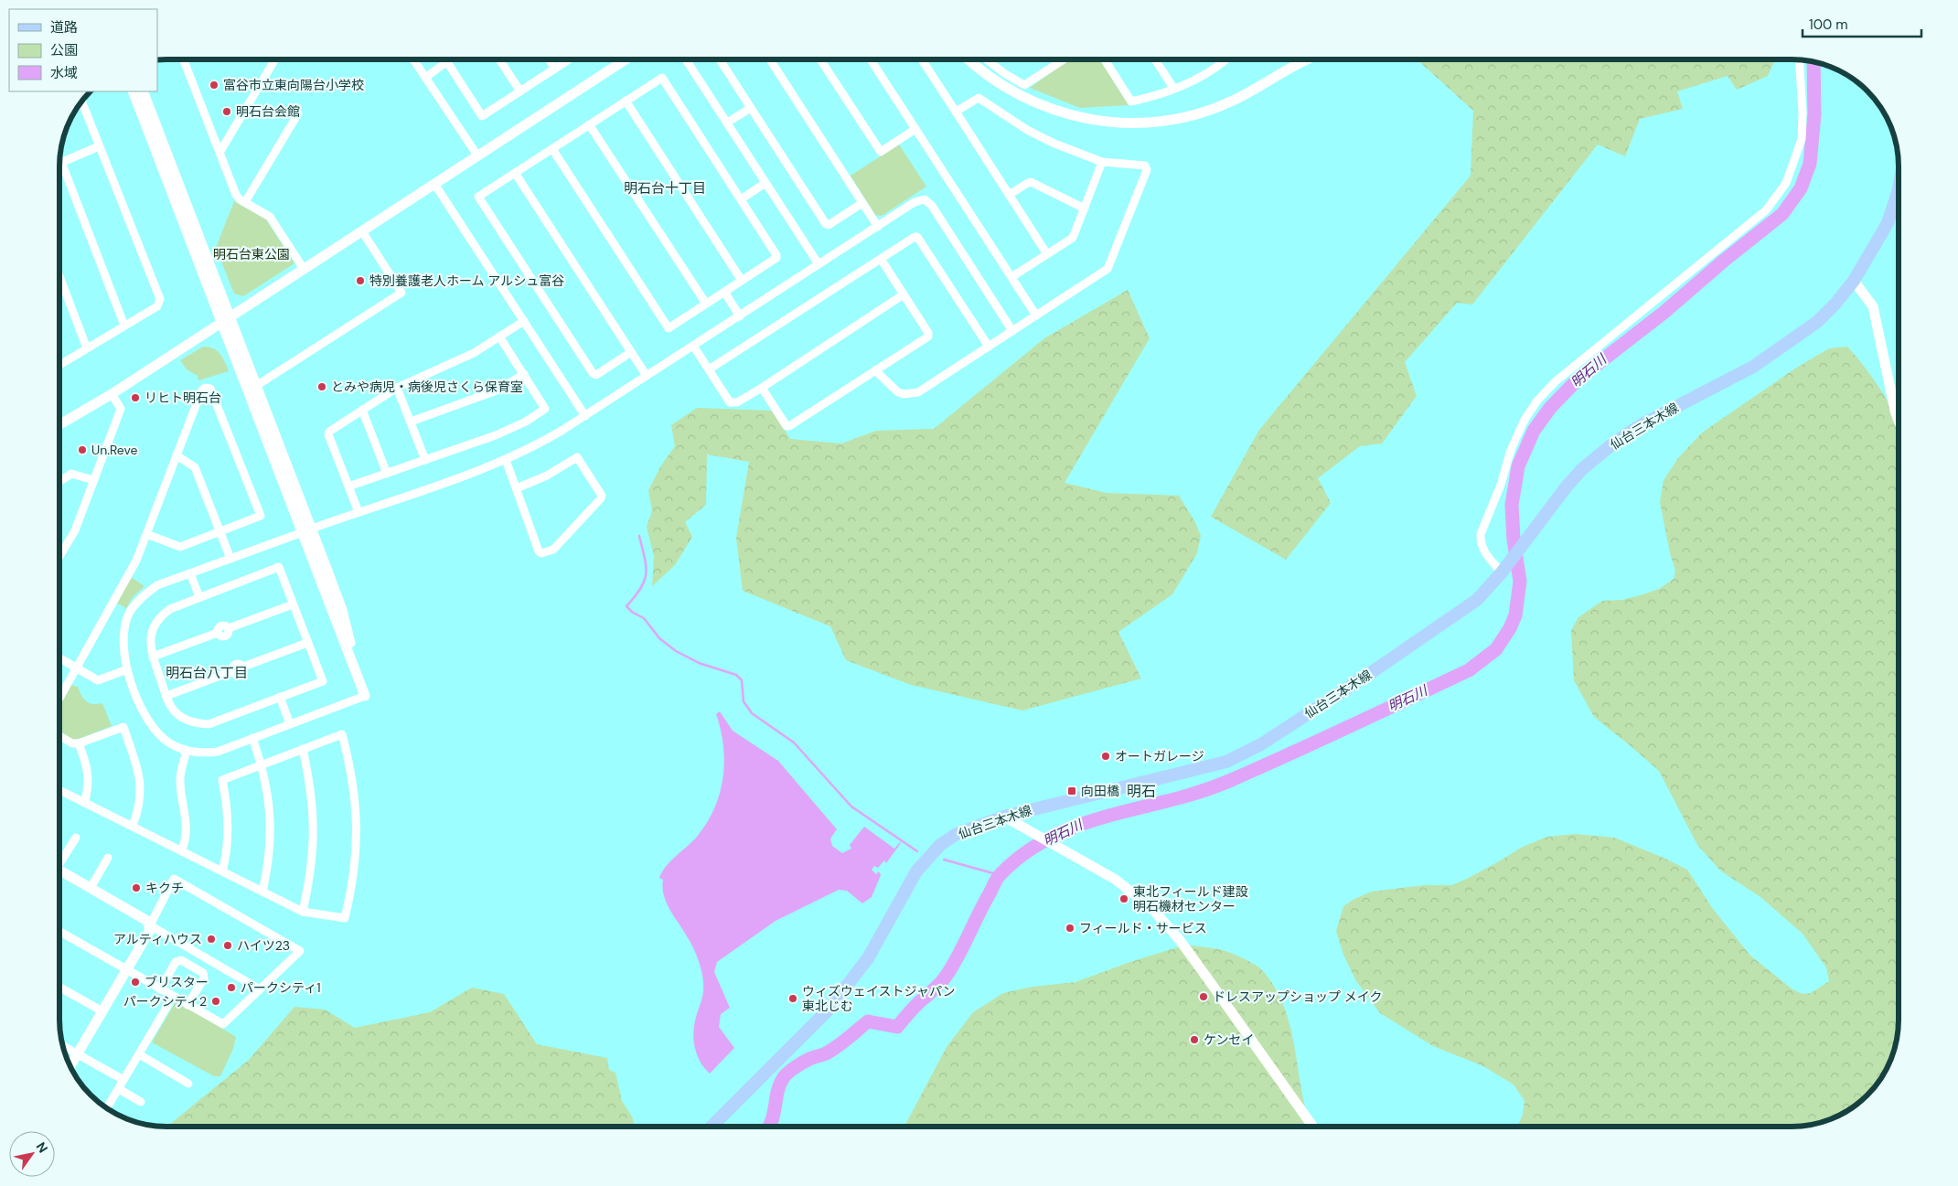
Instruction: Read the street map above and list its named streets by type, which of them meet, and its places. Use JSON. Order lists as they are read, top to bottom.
{
  "streets": {
    "main road": ["仙台三本木線"]
  },
  "districts": ["明石台十丁目", "明石台八丁目", "明石"],
  "water": ["明石川"],
  "parks": ["明石台東公園"],
  "places": {
    "other": [
      "富谷市立東向陽台小学校",
      "明石台会館",
      "特別養護老人ホーム アルシュ富谷",
      "とみや病児・病後児さくら保育室",
      "リヒト明石台",
      "Un.Reve",
      "オートガレージ",
      "キクチ",
      "東北フィールド建設 明石機材センター",
      "フィールド・サービス",
      "アルティハウス",
      "ハイツ23",
      "ブリスター",
      "パークシティ1",
      "ドレスアップショップ メイク",
      "ウィズウェイストジャパン 東北じむ",
      "パークシティ2",
      "ケンセイ"
    ],
    "transit": ["向田橋"]
  },
  "legend": ["道路", "公園", "水域"],
  "scale_bar": "100 m",
  "north": "top right"
}
